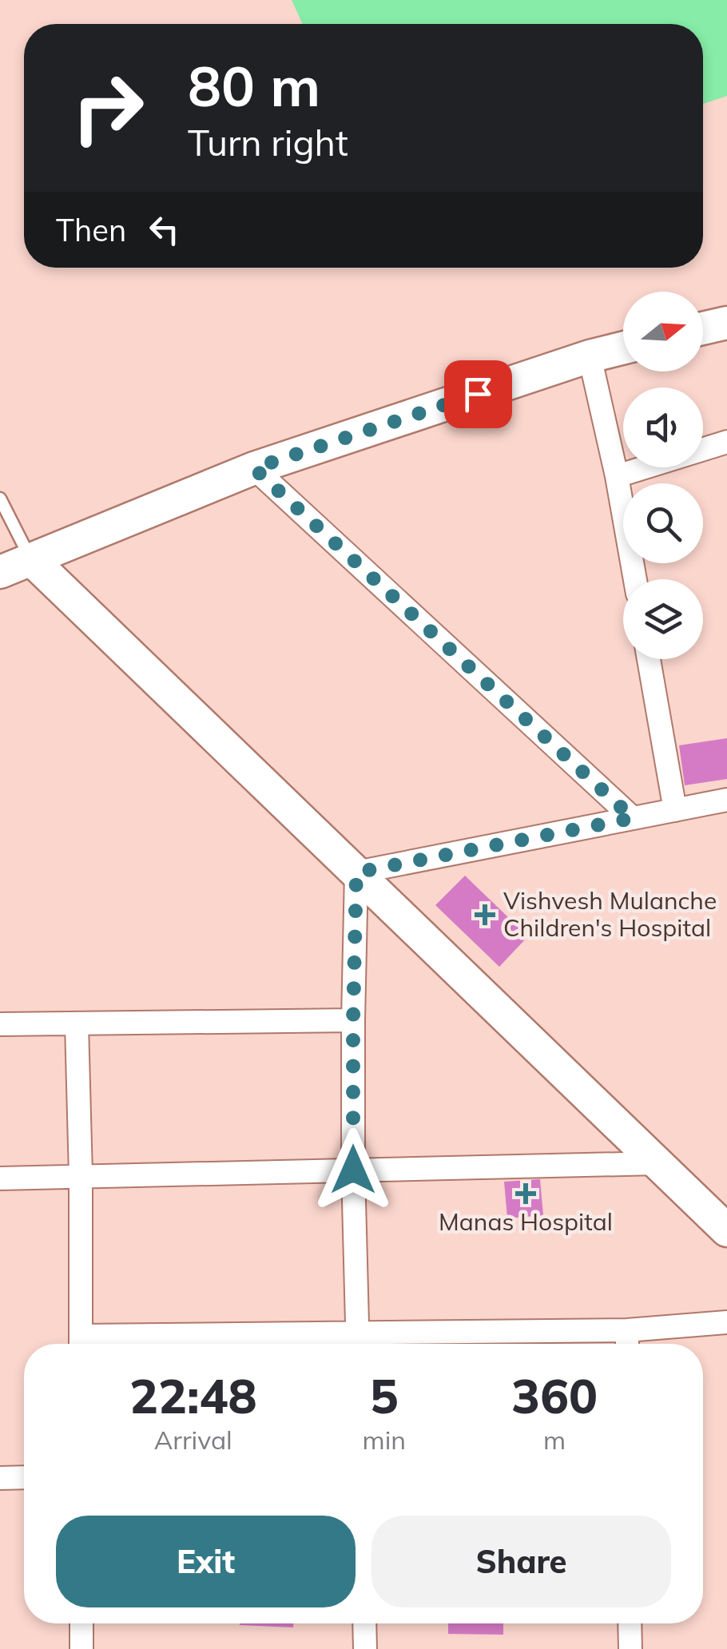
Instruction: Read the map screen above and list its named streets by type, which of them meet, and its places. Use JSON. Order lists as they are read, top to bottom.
{
  "places": {
    "health": ["Vishvesh Mulanche Children's Hospital", "Manas Hospital"]
  },
  "north": "right",
  "page": {
    "turn": ["80 m", "Turn right"],
    "then": "Then",
    "eta": [
      "22:48",
      "Arrival",
      "5",
      "min",
      "360",
      "m"
    ],
    "buttons": ["Exit", "Share"]
  }
}
